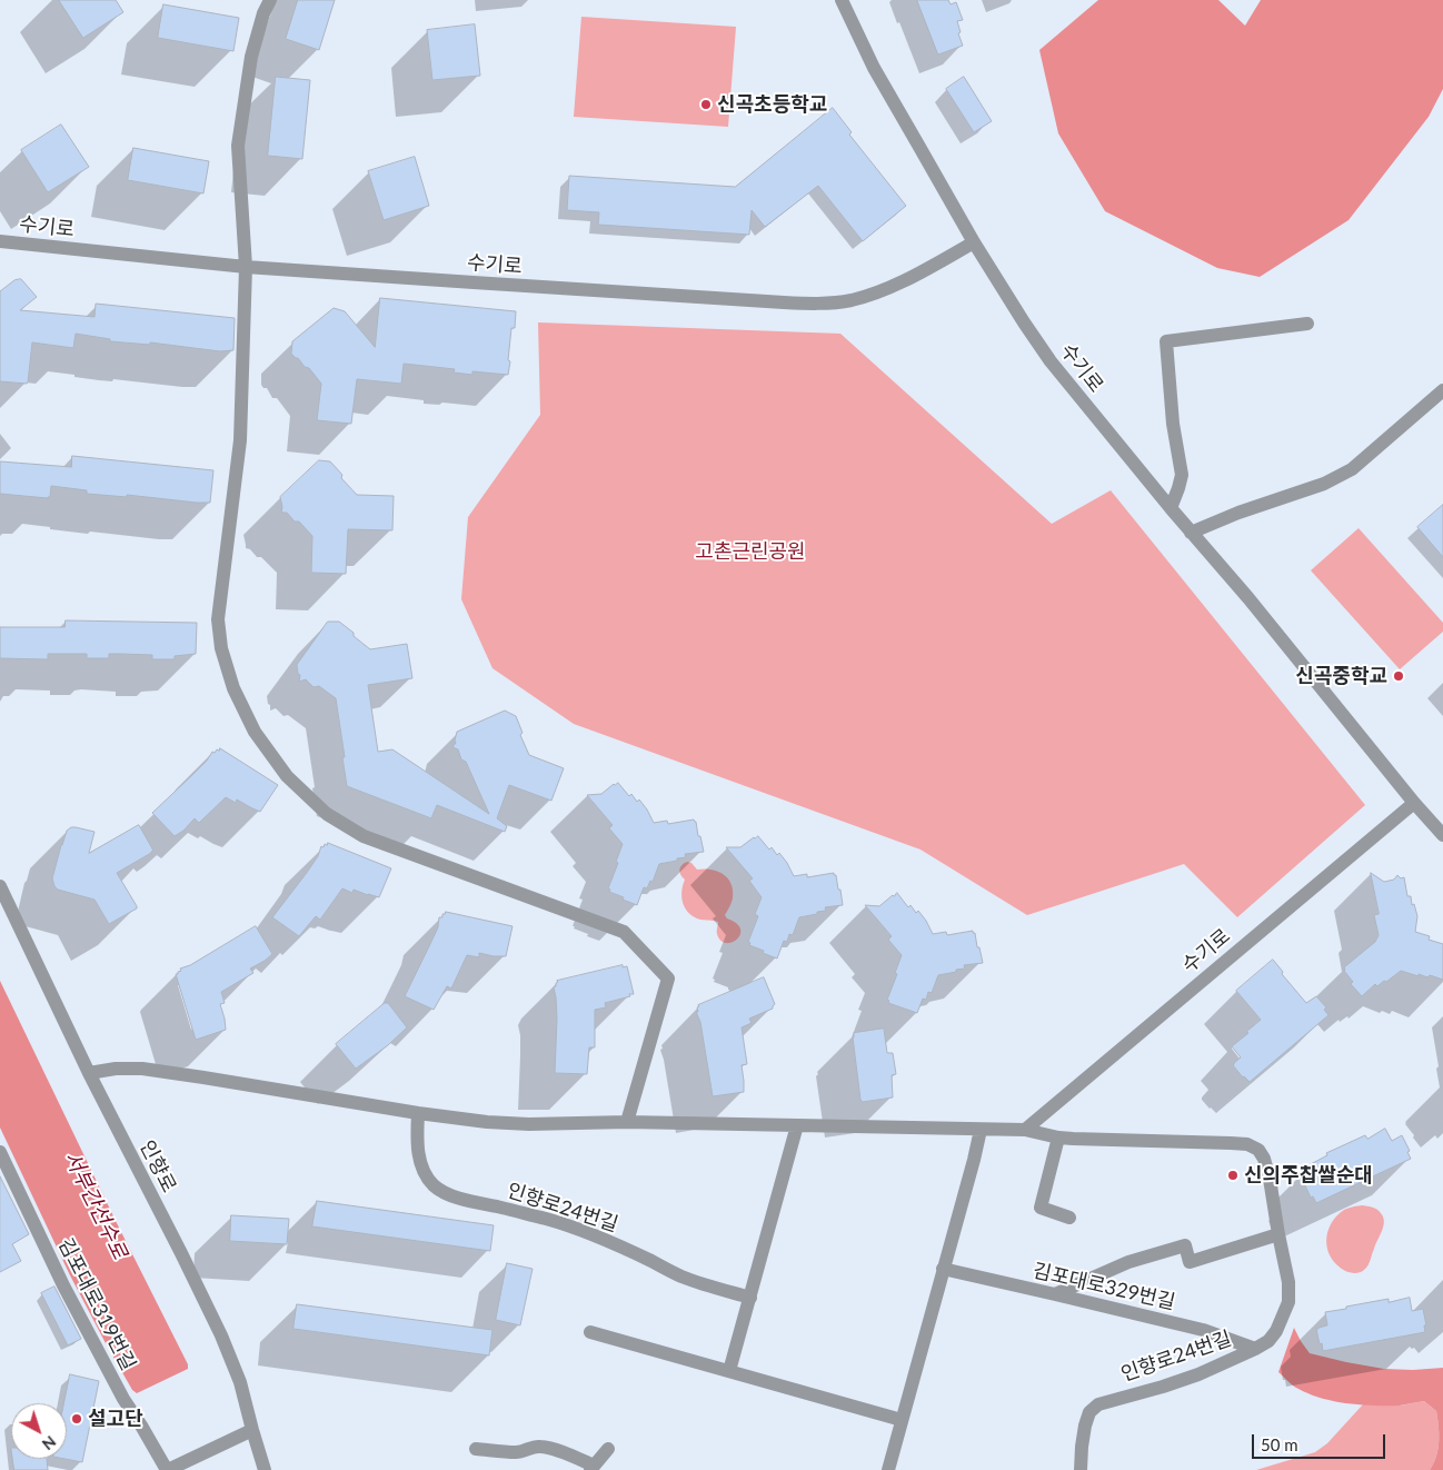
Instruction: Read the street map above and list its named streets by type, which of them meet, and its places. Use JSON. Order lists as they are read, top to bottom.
{
  "streets": {
    "street": [
      "수기로",
      "인향로",
      "인향로24번길",
      "김포대로329번길",
      "김포대로319번길"
    ]
  },
  "crossings": [
    ["수기로", "인향로24번길"],
    ["인향로", "인향로24번길"],
    ["인향로24번길", "김포대로329번길"]
  ],
  "water": ["서부간선수로"],
  "parks": ["고촌근린공원"],
  "places": [
    "신곡초등학교",
    "신곡중학교",
    "신의주찹쌀순대",
    "설고단"
  ],
  "scale_bar": "50 m",
  "north": "bottom right"
}
